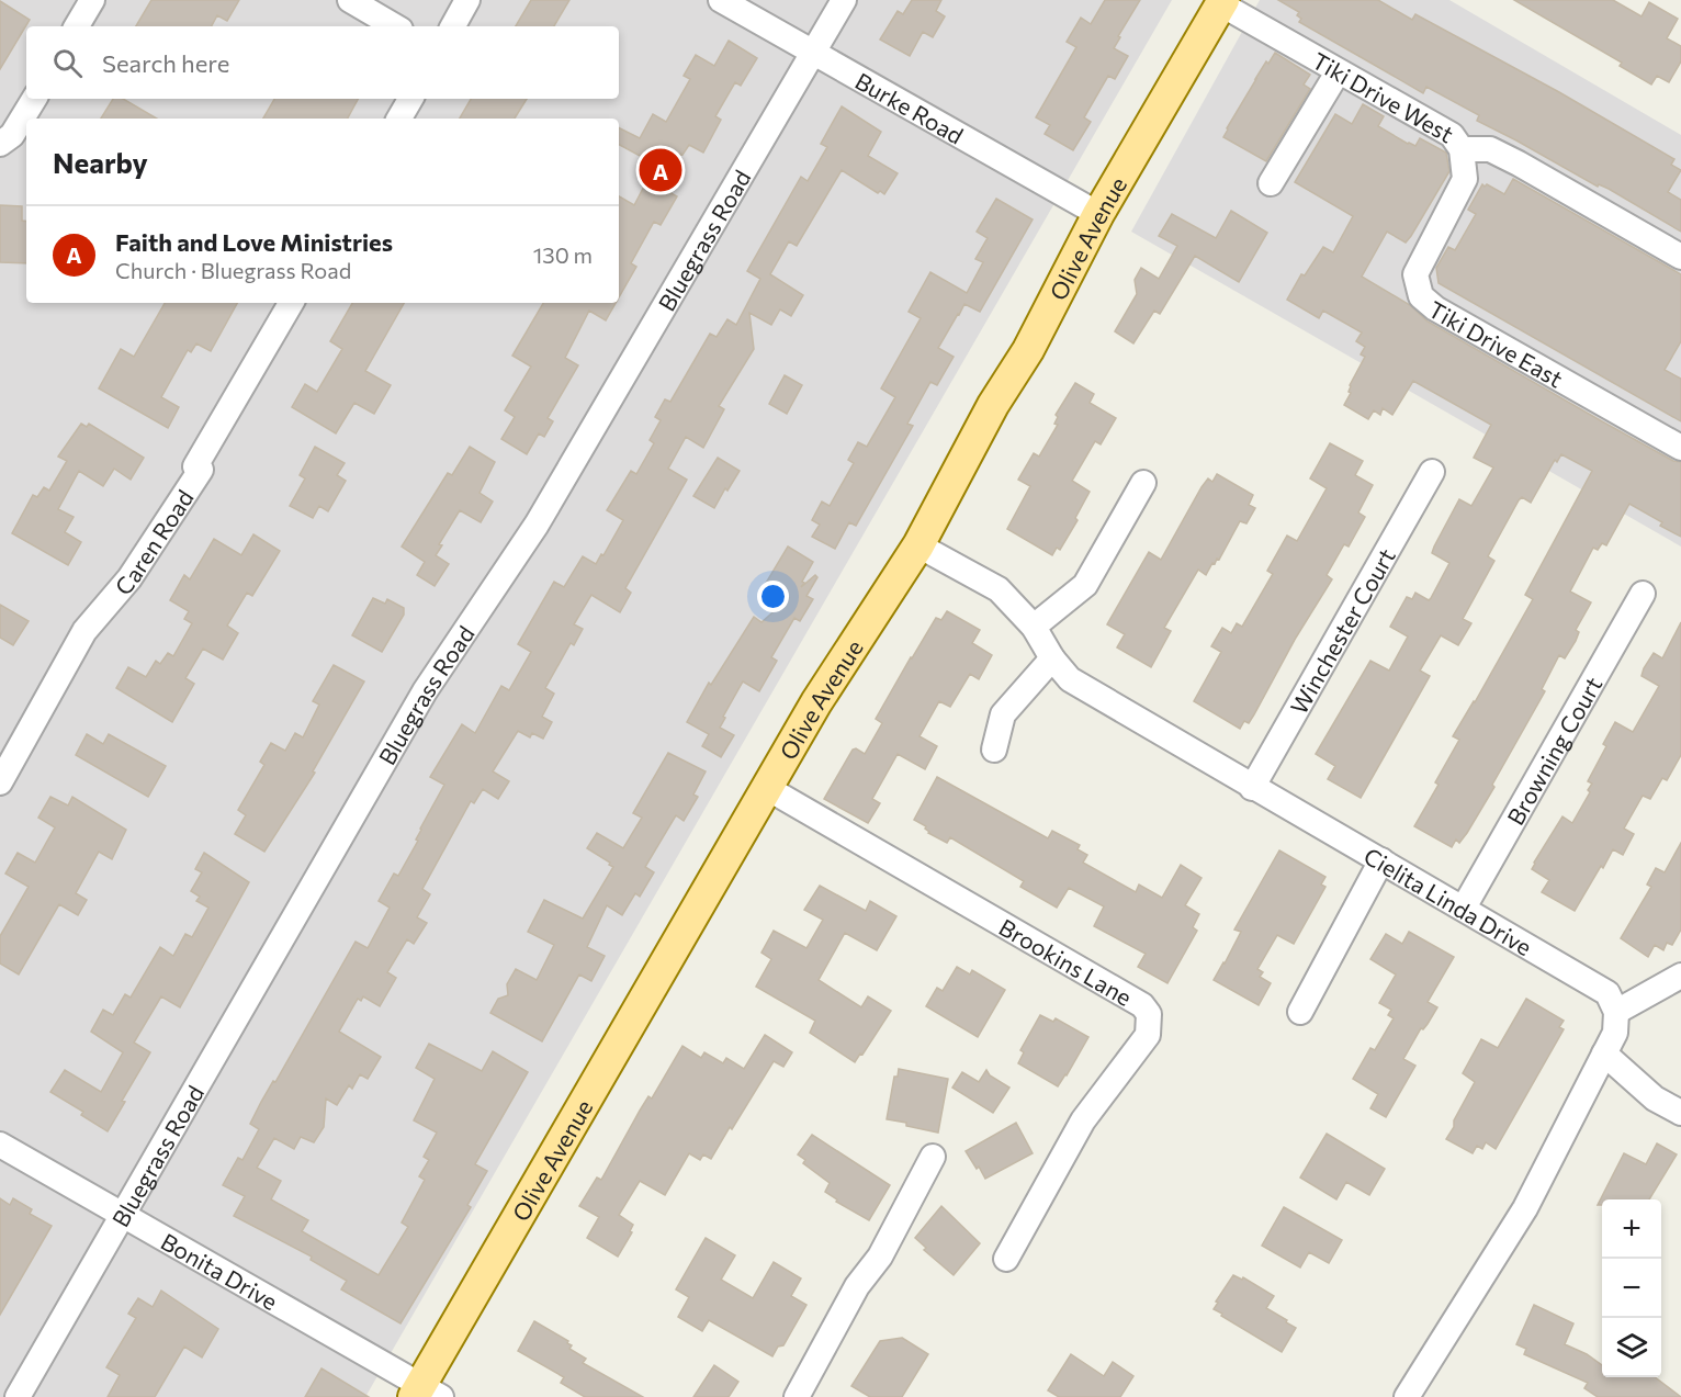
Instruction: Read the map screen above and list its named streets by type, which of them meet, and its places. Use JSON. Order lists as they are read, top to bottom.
{
  "streets": {
    "main road": ["Olive Avenue"],
    "street": [
      "Tiki Drive West",
      "Burke Road",
      "Bluegrass Road",
      "Tiki Drive East",
      "Caren Road",
      "Winchester Court",
      "Browning Court",
      "Cielita Linda Drive",
      "Brookins Lane",
      "Bonita Drive"
    ]
  },
  "crossings": [
    ["Tiki Drive West", "Olive Avenue"],
    ["Tiki Drive West", "Tiki Drive East"],
    ["Burke Road", "Olive Avenue"],
    ["Burke Road", "Bluegrass Road"],
    ["Olive Avenue", "Cielita Linda Drive"],
    ["Olive Avenue", "Brookins Lane"],
    ["Olive Avenue", "Bonita Drive"],
    ["Bluegrass Road", "Bonita Drive"],
    ["Winchester Court", "Cielita Linda Drive"],
    ["Browning Court", "Cielita Linda Drive"]
  ],
  "page": {
    "search": "Search here",
    "heading": "Nearby",
    "pins": "A",
    "list": [
      {
        "mark": "A",
        "name": "Faith and Love Ministries",
        "note": "Church · Bluegrass Road",
        "value": "130 m"
      }
    ],
    "map_buttons": ["+", "−"]
  }
}
